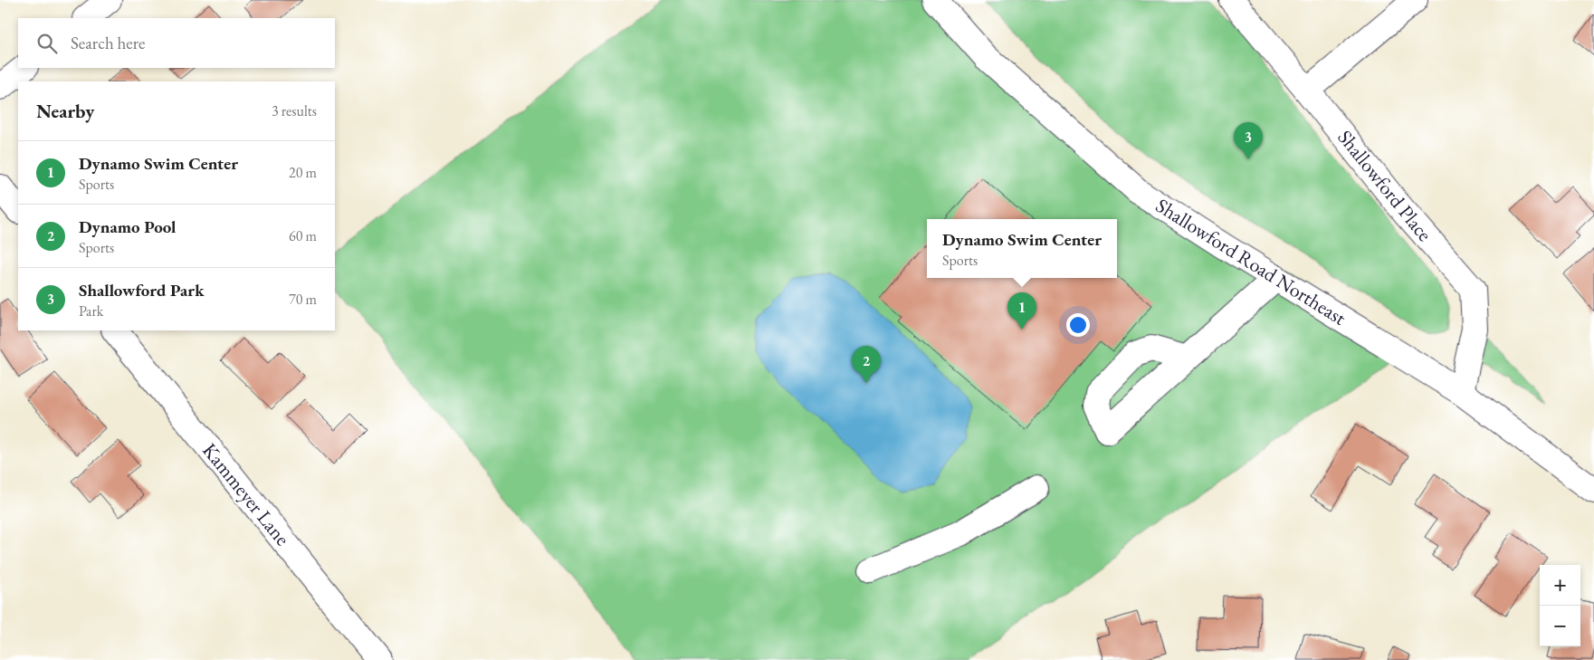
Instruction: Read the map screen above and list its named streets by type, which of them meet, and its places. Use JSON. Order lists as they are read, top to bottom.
{
  "streets": {
    "street": ["Shallowford Place", "Shallowford Road Northeast", "Kammeyer Lane"]
  },
  "crossings": [
    ["Shallowford Place", "Shallowford Road Northeast"]
  ],
  "page": {
    "search": "Search here",
    "heading": ["Nearby", "3 results"],
    "pins": ["3", "1", "2"],
    "list": [
      {
        "mark": "1",
        "name": "Dynamo Swim Center",
        "note": "Sports",
        "value": "20 m"
      },
      {
        "mark": "2",
        "name": "Dynamo Pool",
        "note": "Sports",
        "value": "60 m"
      },
      {
        "mark": "3",
        "name": "Shallowford Park",
        "note": "Park",
        "value": "70 m"
      }
    ],
    "popup": ["Dynamo Swim Center", "Sports"],
    "map_buttons": ["+", "−"]
  }
}
